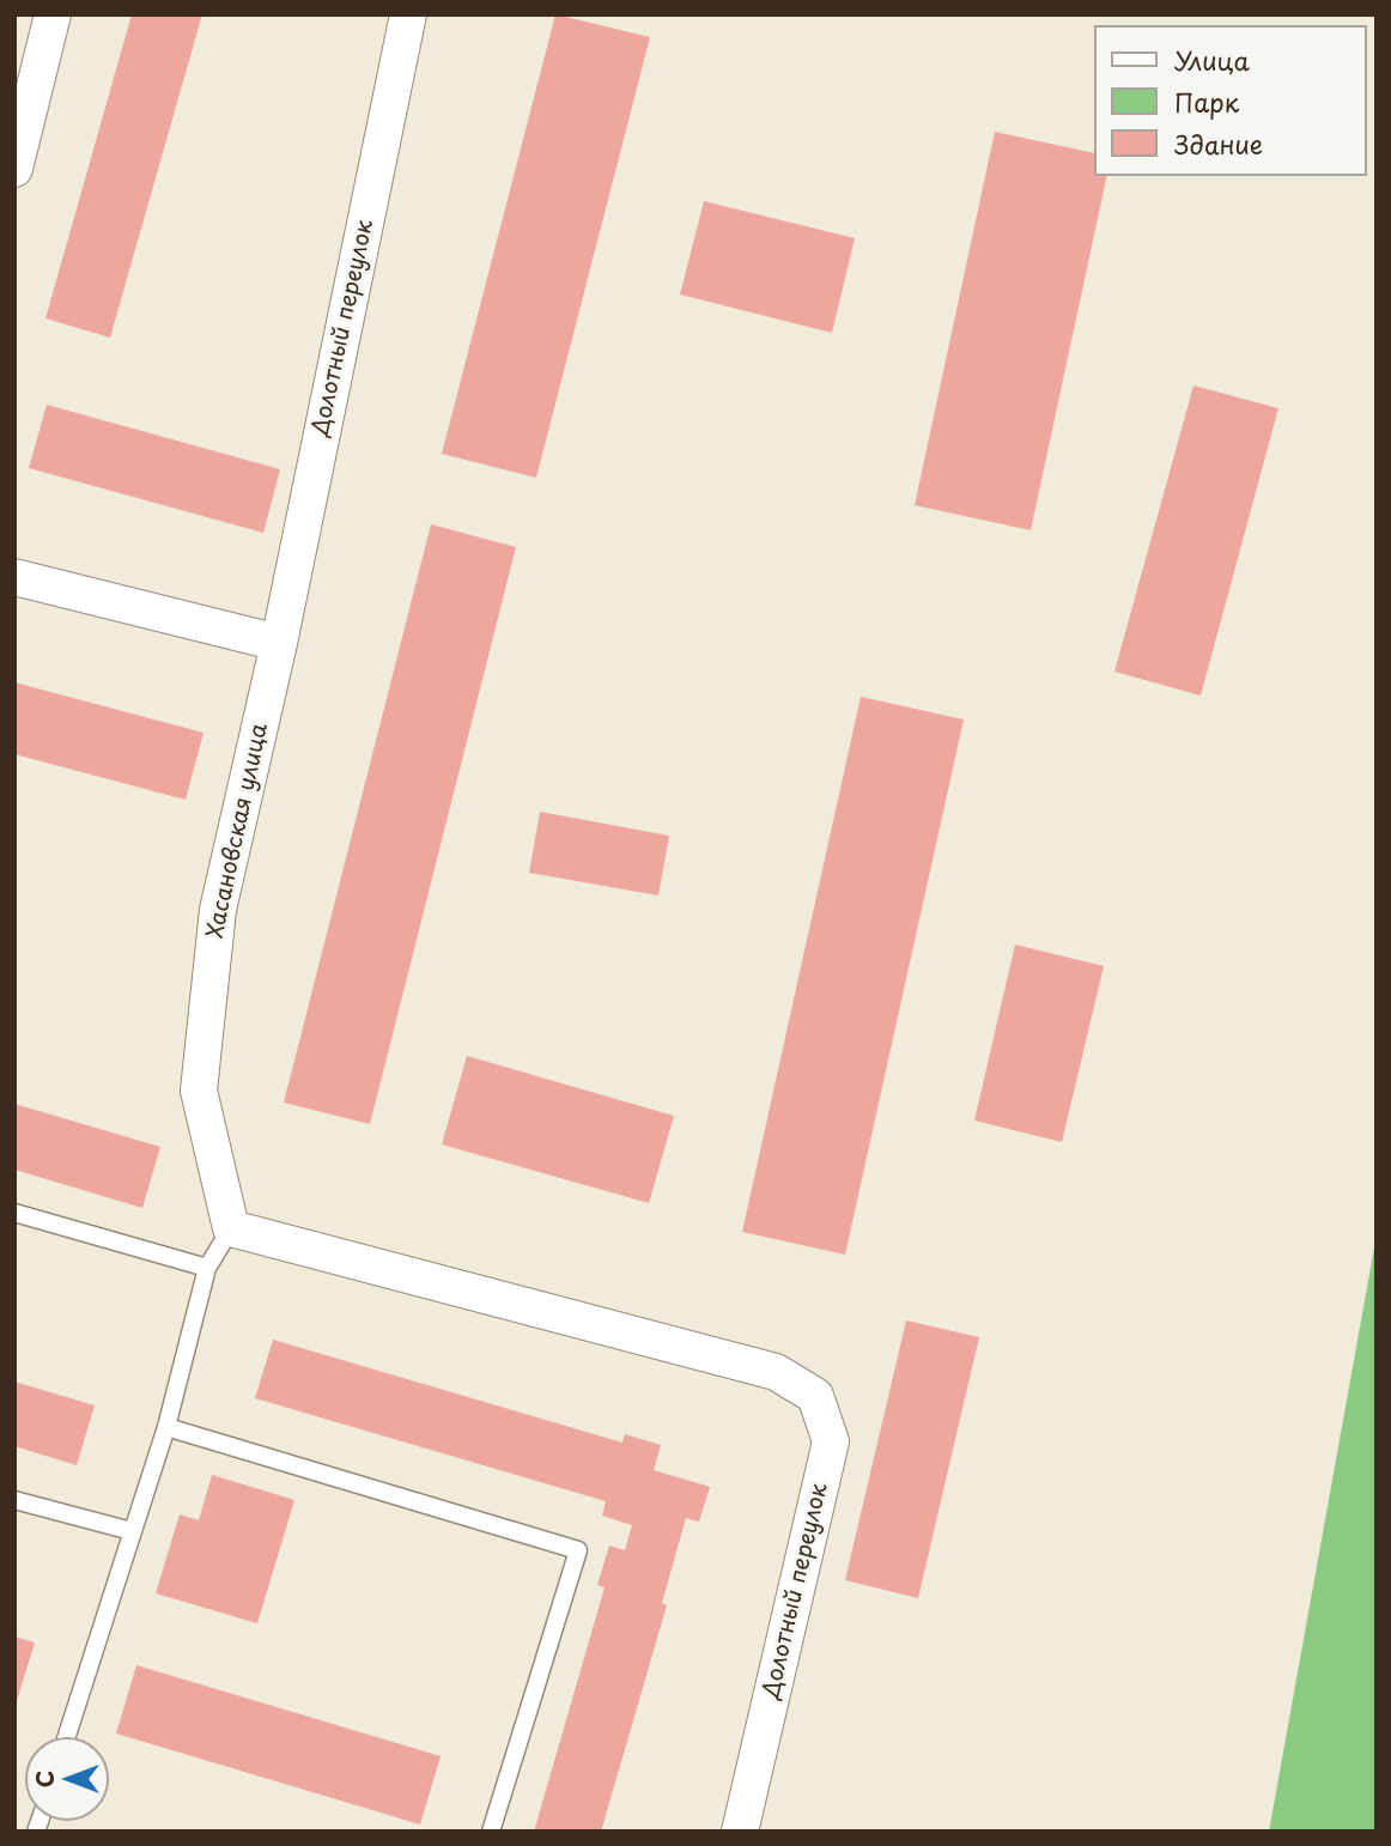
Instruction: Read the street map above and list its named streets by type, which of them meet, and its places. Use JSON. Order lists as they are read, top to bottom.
{
  "streets": {
    "street": ["Долотный переулок", "Хасановская улица"]
  },
  "crossings": [
    ["Долотный переулок", "Хасановская улица"]
  ],
  "legend": ["Улица", "Парк", "Здание"],
  "north": "left"
}
